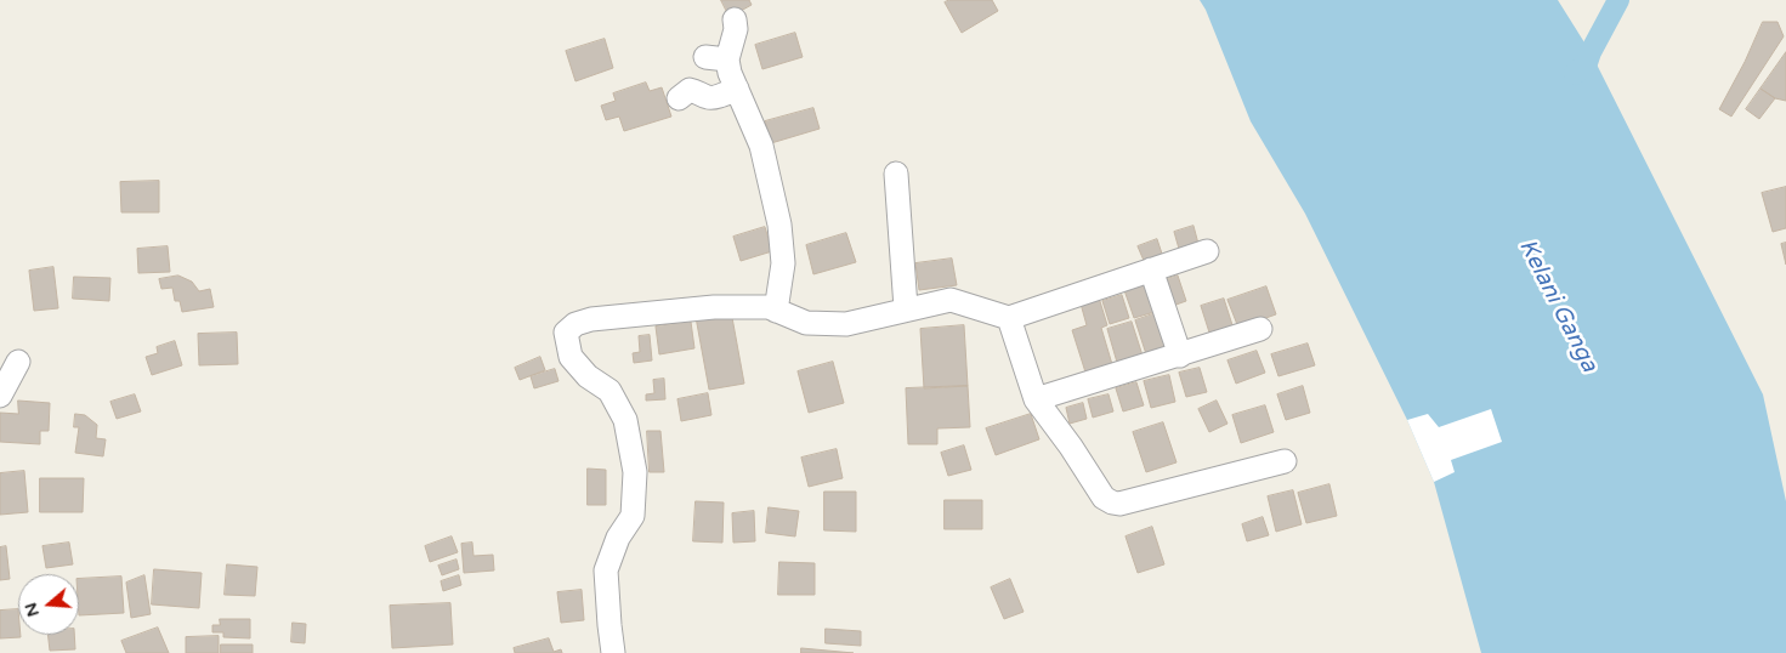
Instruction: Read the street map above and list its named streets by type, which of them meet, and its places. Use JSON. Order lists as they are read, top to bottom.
{
  "water": ["Kelani Ganga"],
  "north": "left"
}
